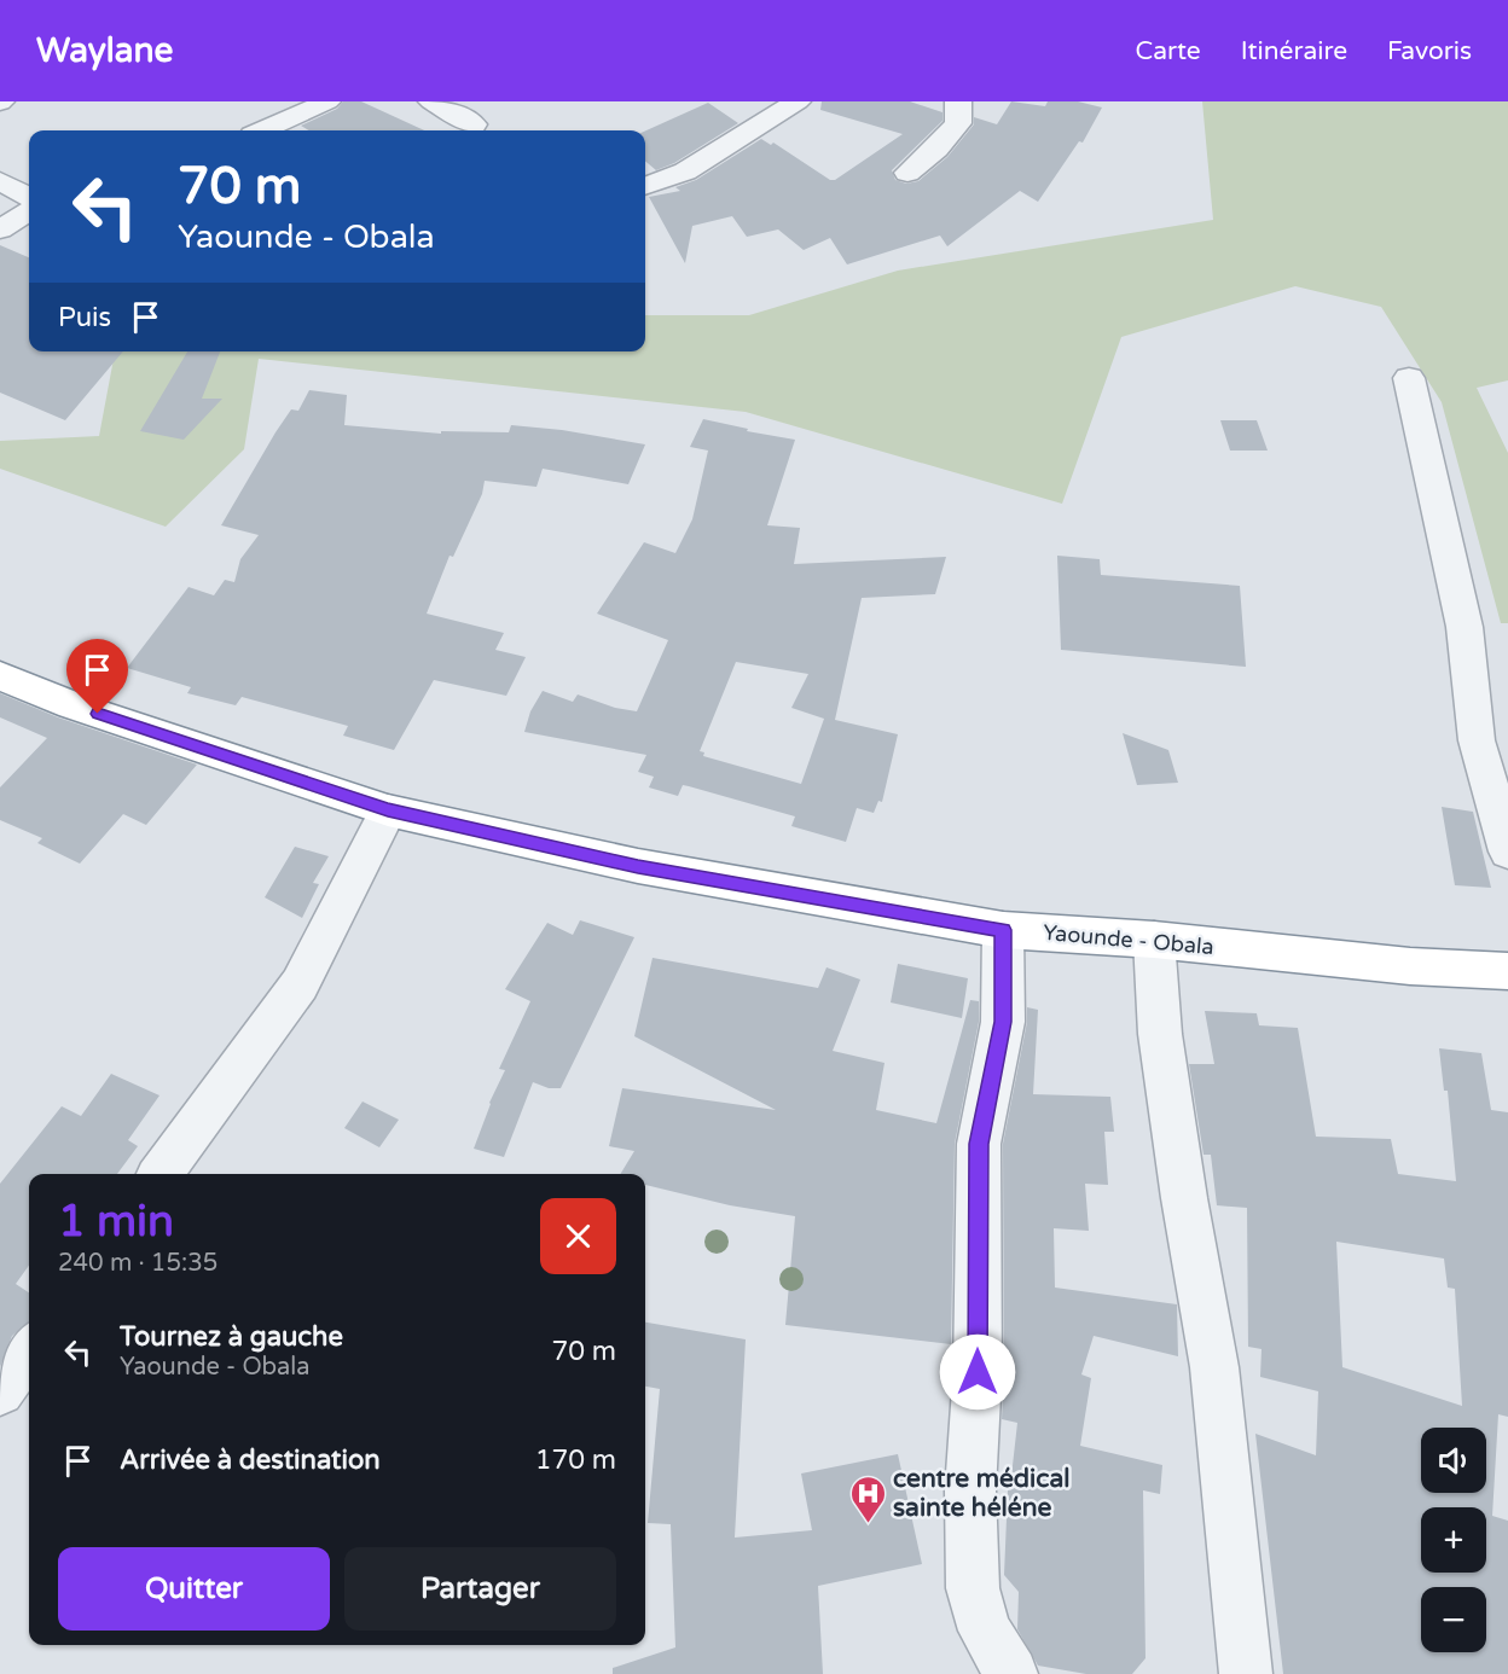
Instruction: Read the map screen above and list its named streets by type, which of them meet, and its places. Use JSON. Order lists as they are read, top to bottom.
{
  "streets": {
    "highway": ["Yaounde - Obala"]
  },
  "places": {
    "hospital": ["centre médical sainte héléne"]
  },
  "page": {
    "header": "Waylane",
    "nav": ["Carte", "Itinéraire", "Favoris"],
    "turn": ["70 m", "Yaounde - Obala"],
    "then": "Puis",
    "heading": ["1 min", "240 m · 15:35"],
    "list": [
      {
        "name": "Tournez à gauche",
        "note": "Yaounde - Obala",
        "value": "70 m"
      },
      {
        "name": "Arrivée à destination",
        "value": "170 m"
      }
    ],
    "map_buttons": ["+", "−"],
    "buttons": ["Quitter", "Partager"]
  }
}
